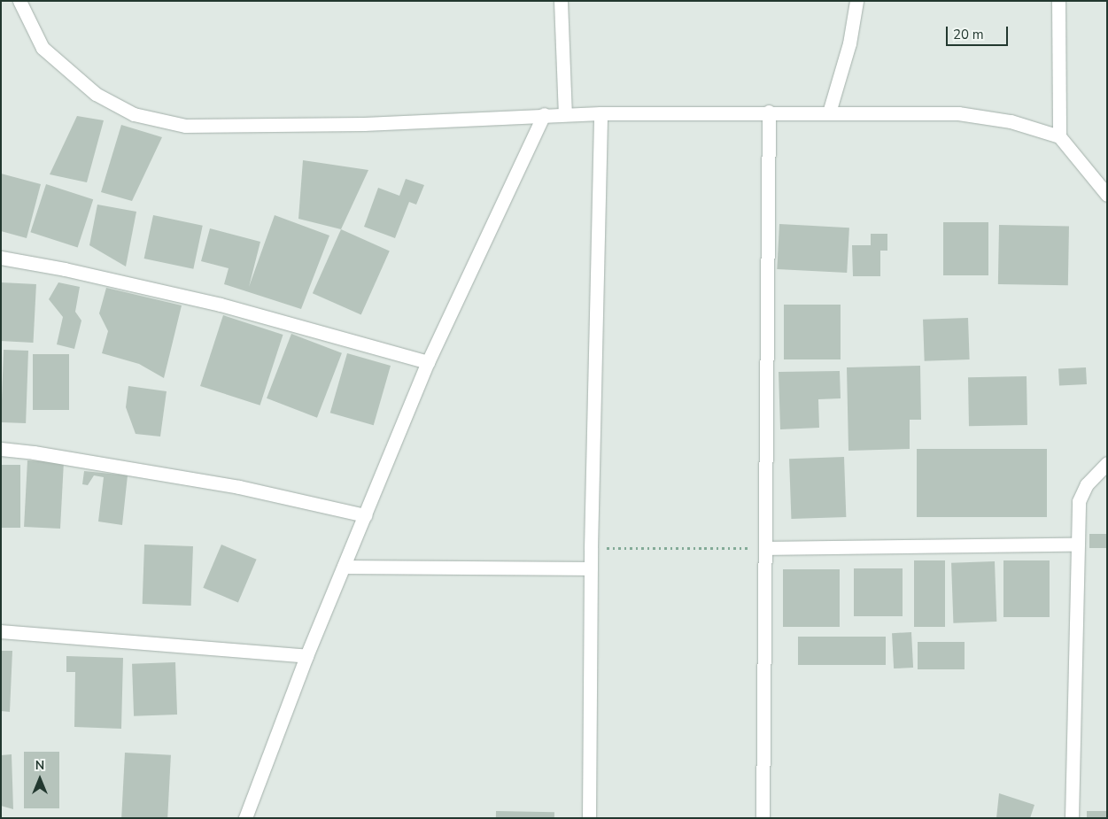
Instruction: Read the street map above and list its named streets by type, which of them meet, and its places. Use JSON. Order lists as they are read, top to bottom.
{
  "scale_bar": "20 m",
  "north": "top"
}
